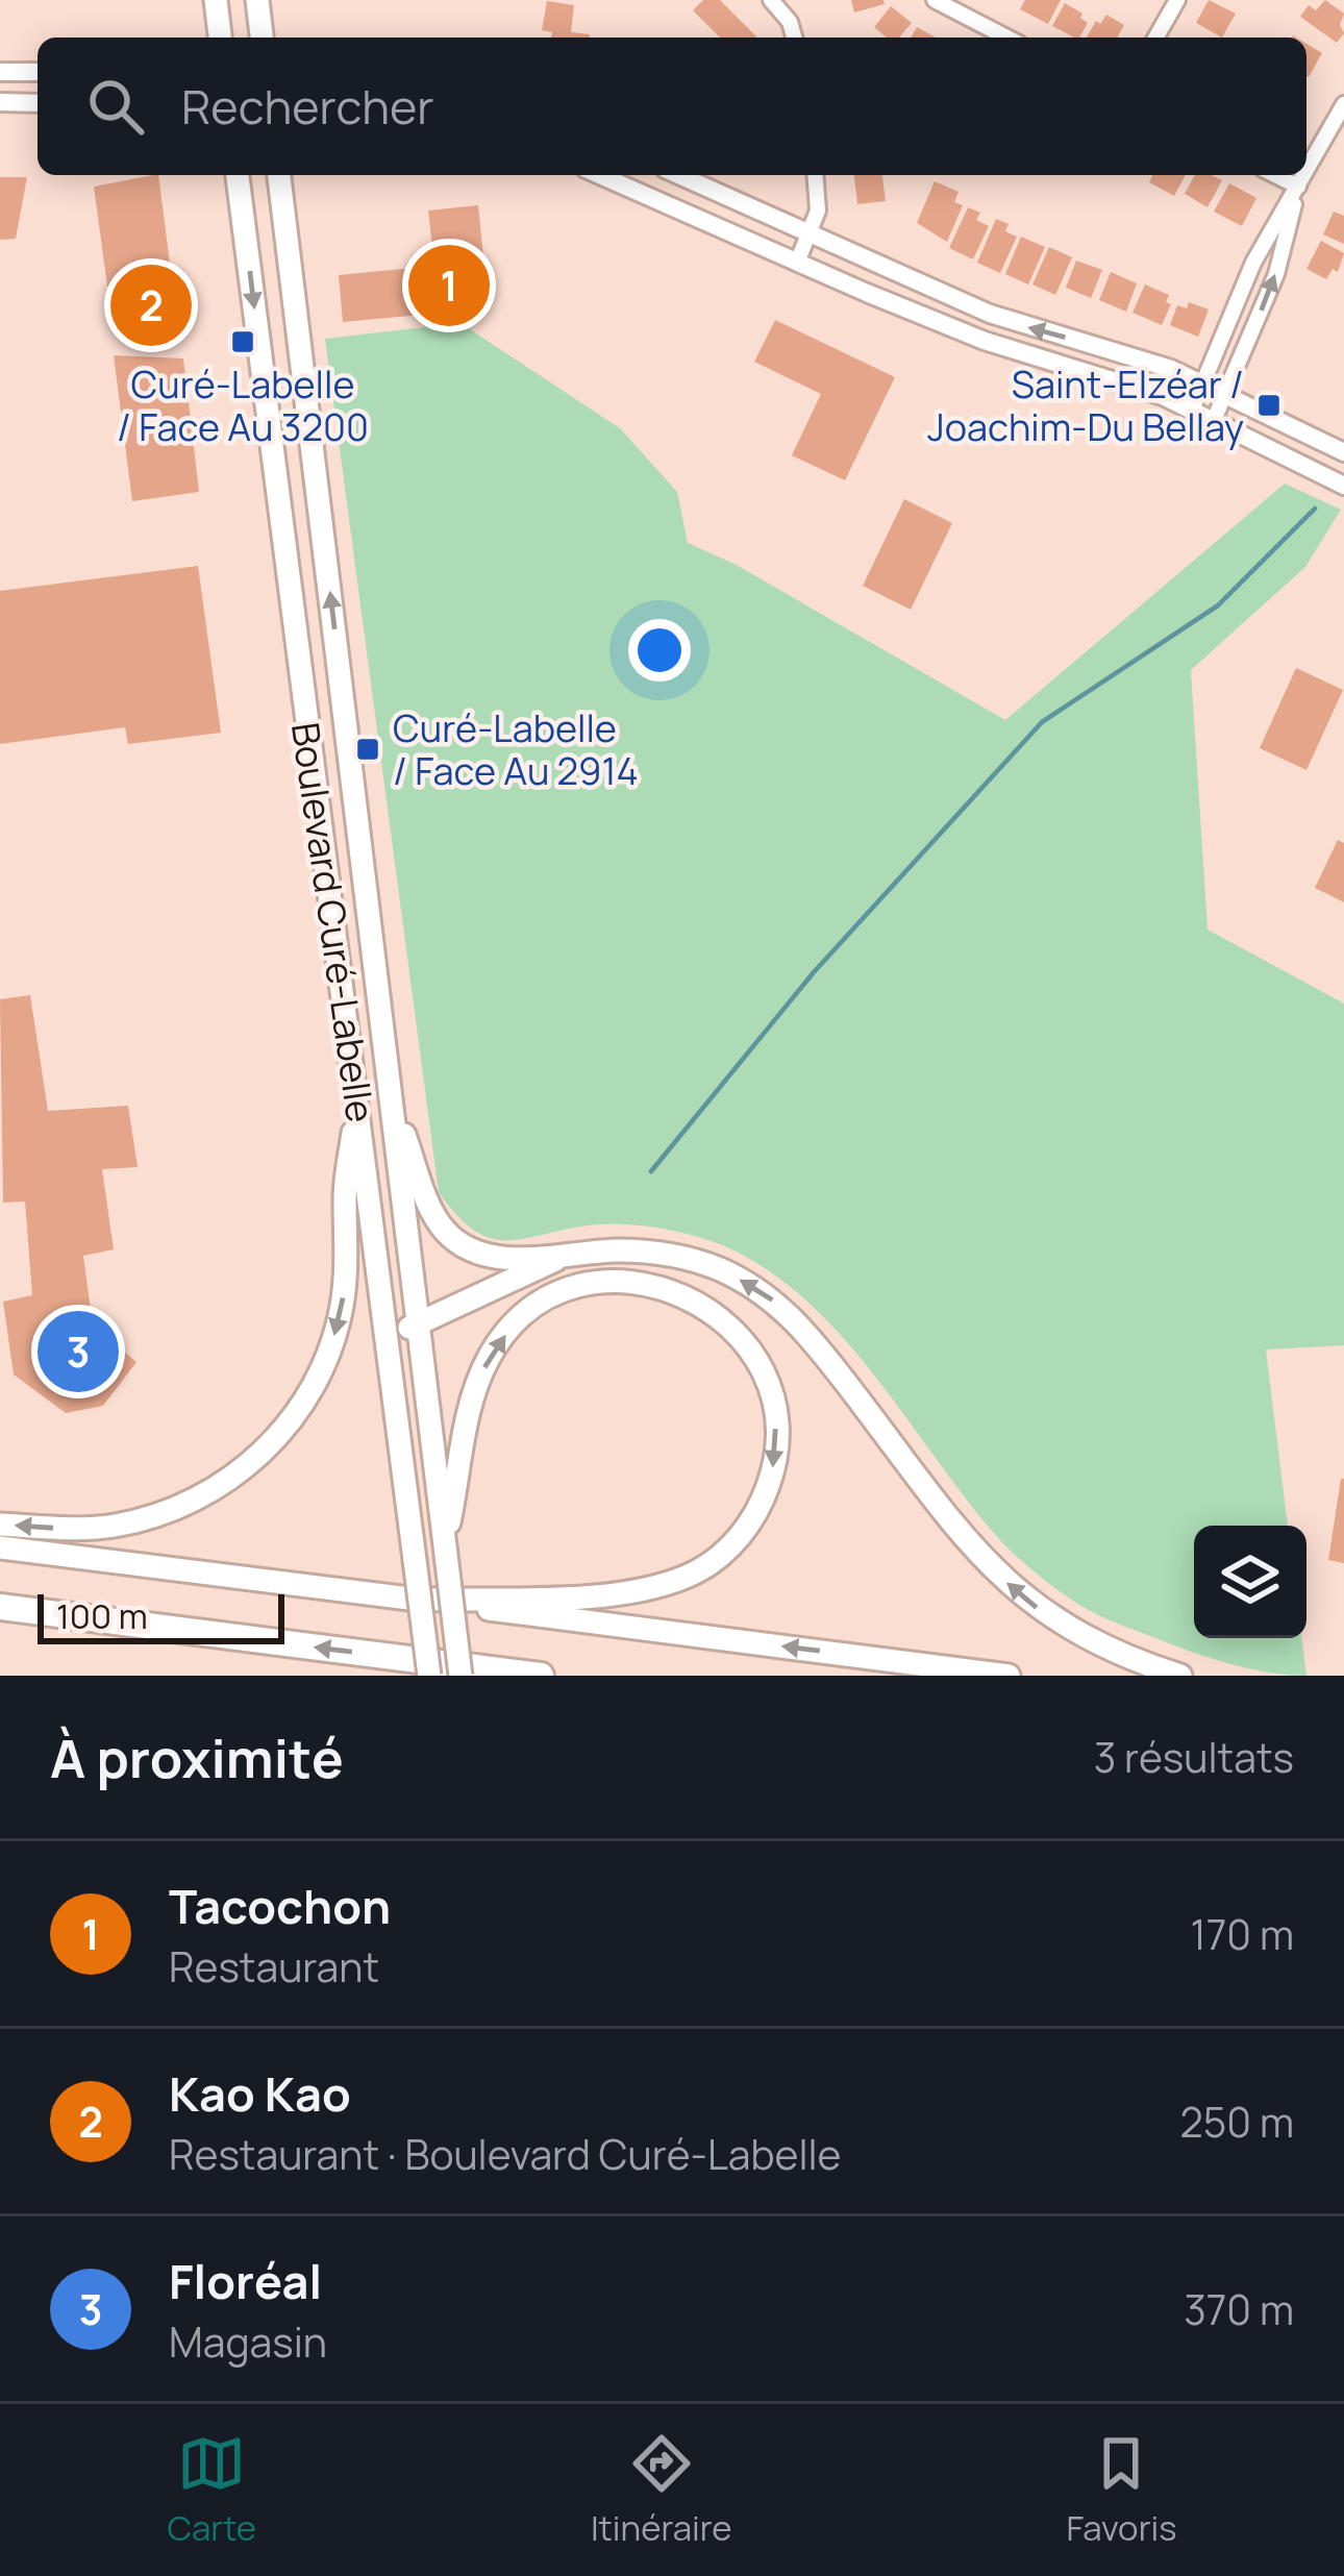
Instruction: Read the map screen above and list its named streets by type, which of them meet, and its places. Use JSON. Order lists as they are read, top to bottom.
{
  "streets": {
    "main road": ["Boulevard Curé-Labelle"]
  },
  "places": {
    "transit": ["Curé-Labelle / Face Au 3200", "Saint-Elzéar / Joachim-Du Bellay", "Curé-Labelle / Face Au 2914"]
  },
  "scale_bar": "100 m",
  "page": {
    "search": "Rechercher",
    "pins": ["1", "2", "3"],
    "scale": "100 m",
    "heading": ["À proximité", "3 résultats"],
    "list": [
      {
        "mark": "1",
        "name": "Tacochon",
        "note": "Restaurant",
        "value": "170 m"
      },
      {
        "mark": "2",
        "name": "Kao Kao",
        "note": "Restaurant · Boulevard Curé-Labelle",
        "value": "250 m"
      },
      {
        "mark": "3",
        "name": "Floréal",
        "note": "Magasin",
        "value": "370 m"
      }
    ],
    "nav": ["Carte", "Itinéraire", "Favoris"]
  }
}
